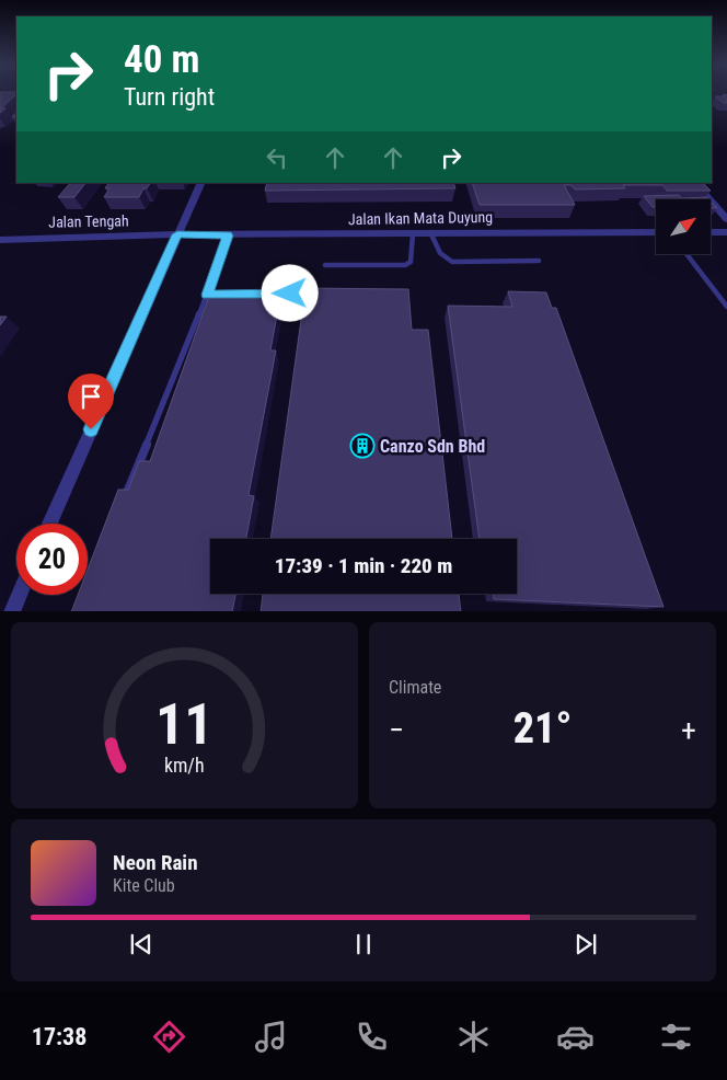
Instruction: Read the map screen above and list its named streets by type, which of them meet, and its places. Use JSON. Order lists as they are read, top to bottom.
{
  "streets": {
    "street": ["Jalan Ikan Mata Duyung", "Jalan Tengah"]
  },
  "crossings": [
    ["Jalan Ikan Mata Duyung", "Jalan Tengah"]
  ],
  "places": {
    "building": ["Canzo Sdn Bhd"]
  },
  "north": "top right",
  "page": {
    "turn": ["40 m", "Turn right"],
    "limit": "20",
    "trip": "17:39 · 1 min · 220 m",
    "tile": "Climate",
    "heat": ["−", "21°", "+"],
    "song": ["Neon Rain", "Kite Club"],
    "tabs": "17:38",
    "gauge": ["11", "km/h"]
  }
}
